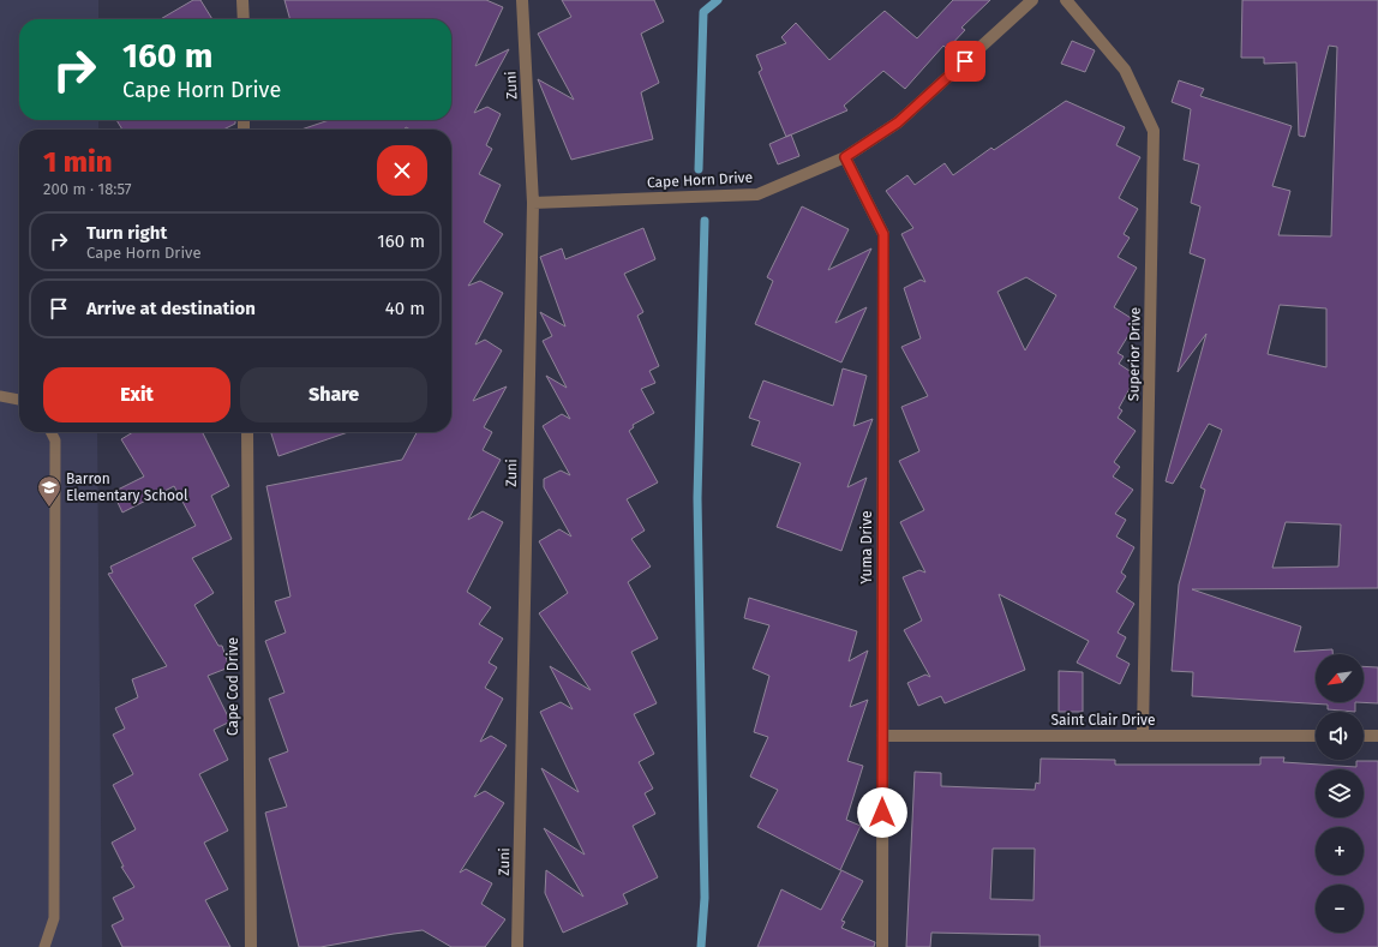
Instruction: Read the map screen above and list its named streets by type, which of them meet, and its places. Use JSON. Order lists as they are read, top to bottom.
{
  "streets": {
    "street": [
      "Zuni",
      "Cape Horn Drive",
      "Superior Drive",
      "Yuma Drive",
      "Cape Cod Drive",
      "Saint Clair Drive"
    ]
  },
  "crossings": [
    ["Zuni", "Cape Horn Drive"],
    ["Cape Horn Drive", "Yuma Drive"],
    ["Superior Drive", "Saint Clair Drive"],
    ["Yuma Drive", "Saint Clair Drive"]
  ],
  "places": {
    "school or university": ["Barron Elementary School"]
  },
  "north": "bottom left",
  "page": {
    "turn": ["160 m", "Cape Horn Drive"],
    "heading": ["1 min", "200 m · 18:57"],
    "list": [
      {
        "name": "Turn right",
        "note": "Cape Horn Drive",
        "value": "160 m"
      },
      {
        "name": "Arrive at destination",
        "value": "40 m"
      }
    ],
    "buttons": ["Exit", "Share"],
    "map_buttons": ["+", "−"]
  }
}
